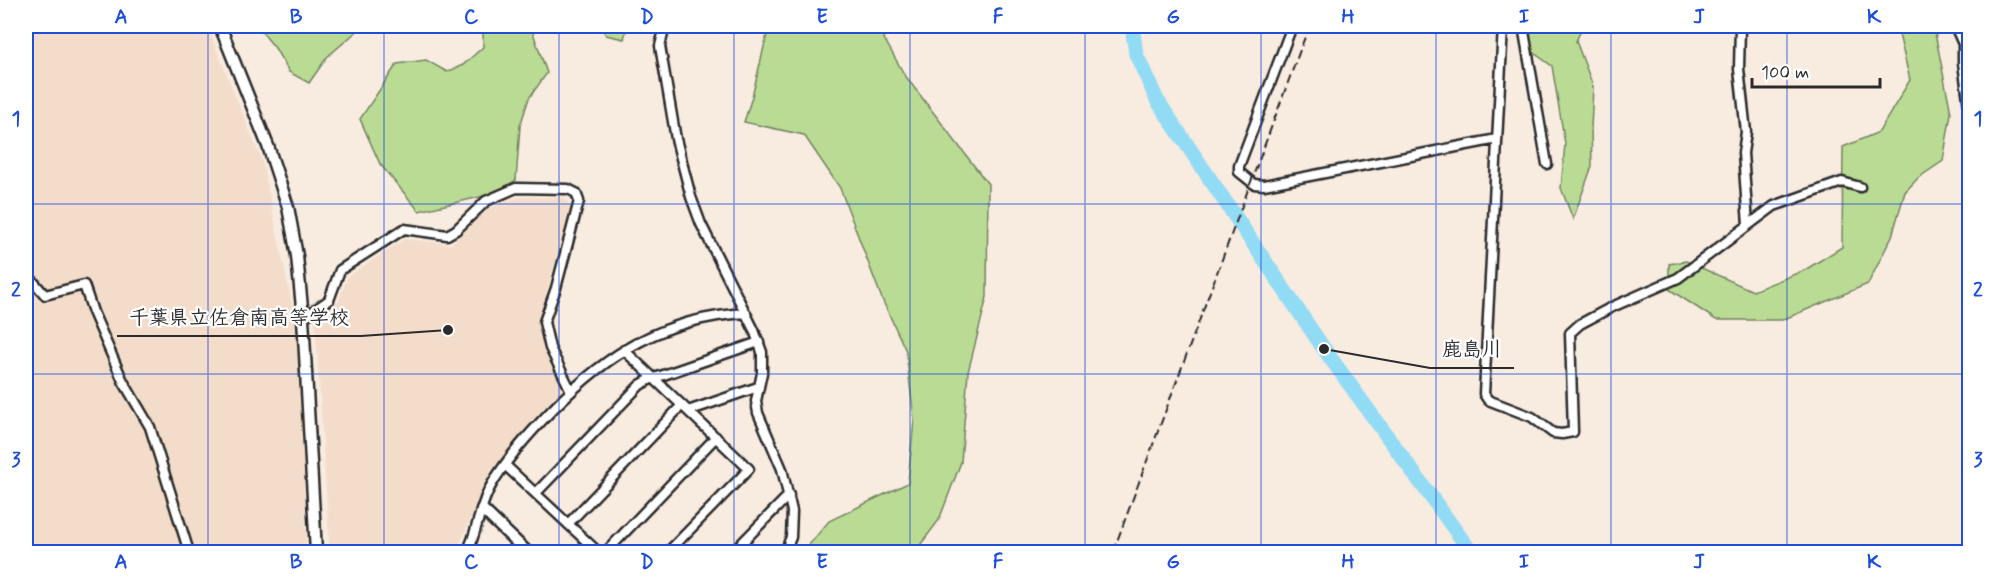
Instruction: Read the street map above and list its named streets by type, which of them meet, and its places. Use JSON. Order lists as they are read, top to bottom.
{
  "places": ["千葉県立佐倉南高等学校", "鹿島川"],
  "scale_bar": "100 m",
  "grid": {
    "columns": [
      "A",
      "B",
      "C",
      "D",
      "E",
      "F",
      "G",
      "H",
      "I",
      "J",
      "K"
    ],
    "rows": ["1", "2", "3"]
  }
}
